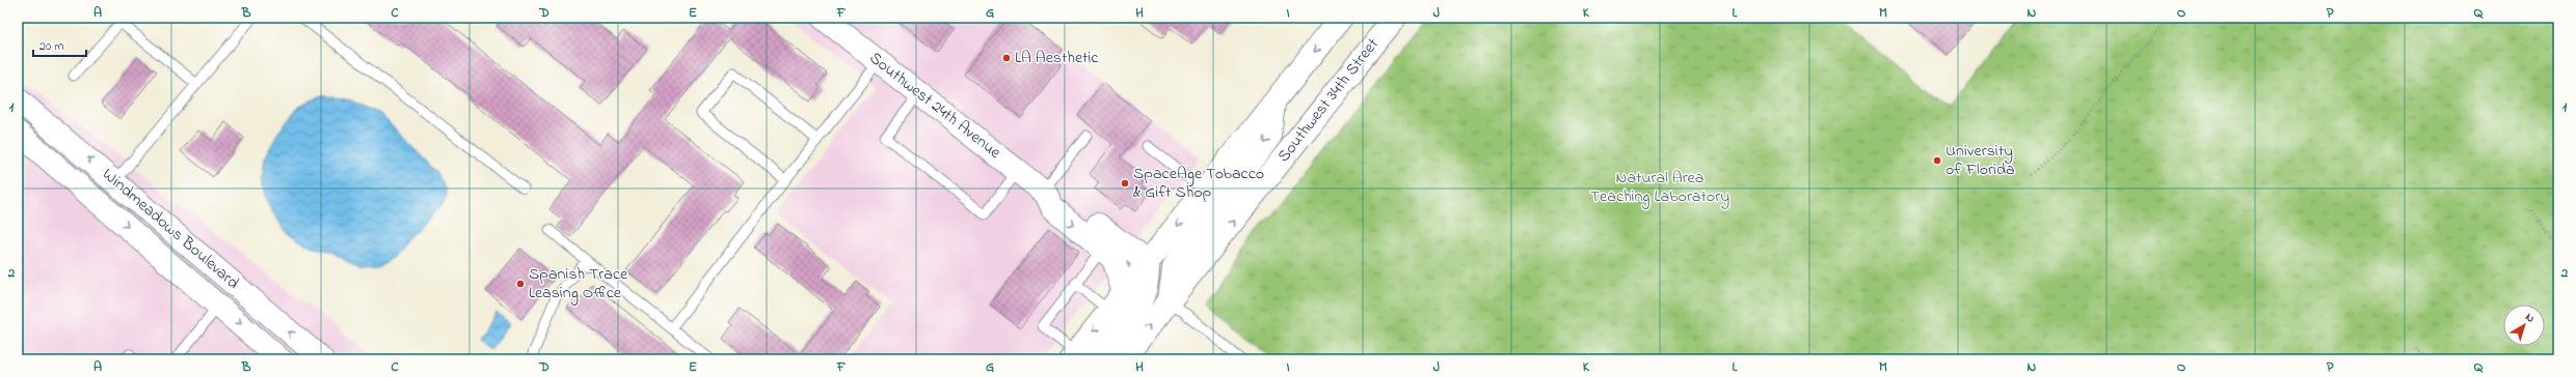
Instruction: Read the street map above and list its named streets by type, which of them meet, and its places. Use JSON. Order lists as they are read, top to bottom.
{
  "streets": {
    "street": ["Southwest 34th Street", "Southwest 24th Avenue", "Windmeadows Boulevard"]
  },
  "parks": ["Natural Area Teaching Laboratory"],
  "places": [
    "LA Aesthetic",
    "University of Florida",
    "SpaceAge Tobacco & Gift Shop",
    "Spanish Trace Leasing Office"
  ],
  "scale_bar": "20 m",
  "north": "top right",
  "grid": {
    "columns": [
      "A",
      "B",
      "C",
      "D",
      "E",
      "F",
      "G",
      "H",
      "I",
      "J",
      "K",
      "L",
      "M",
      "N",
      "O",
      "P",
      "Q"
    ],
    "rows": ["1", "2"]
  }
}
